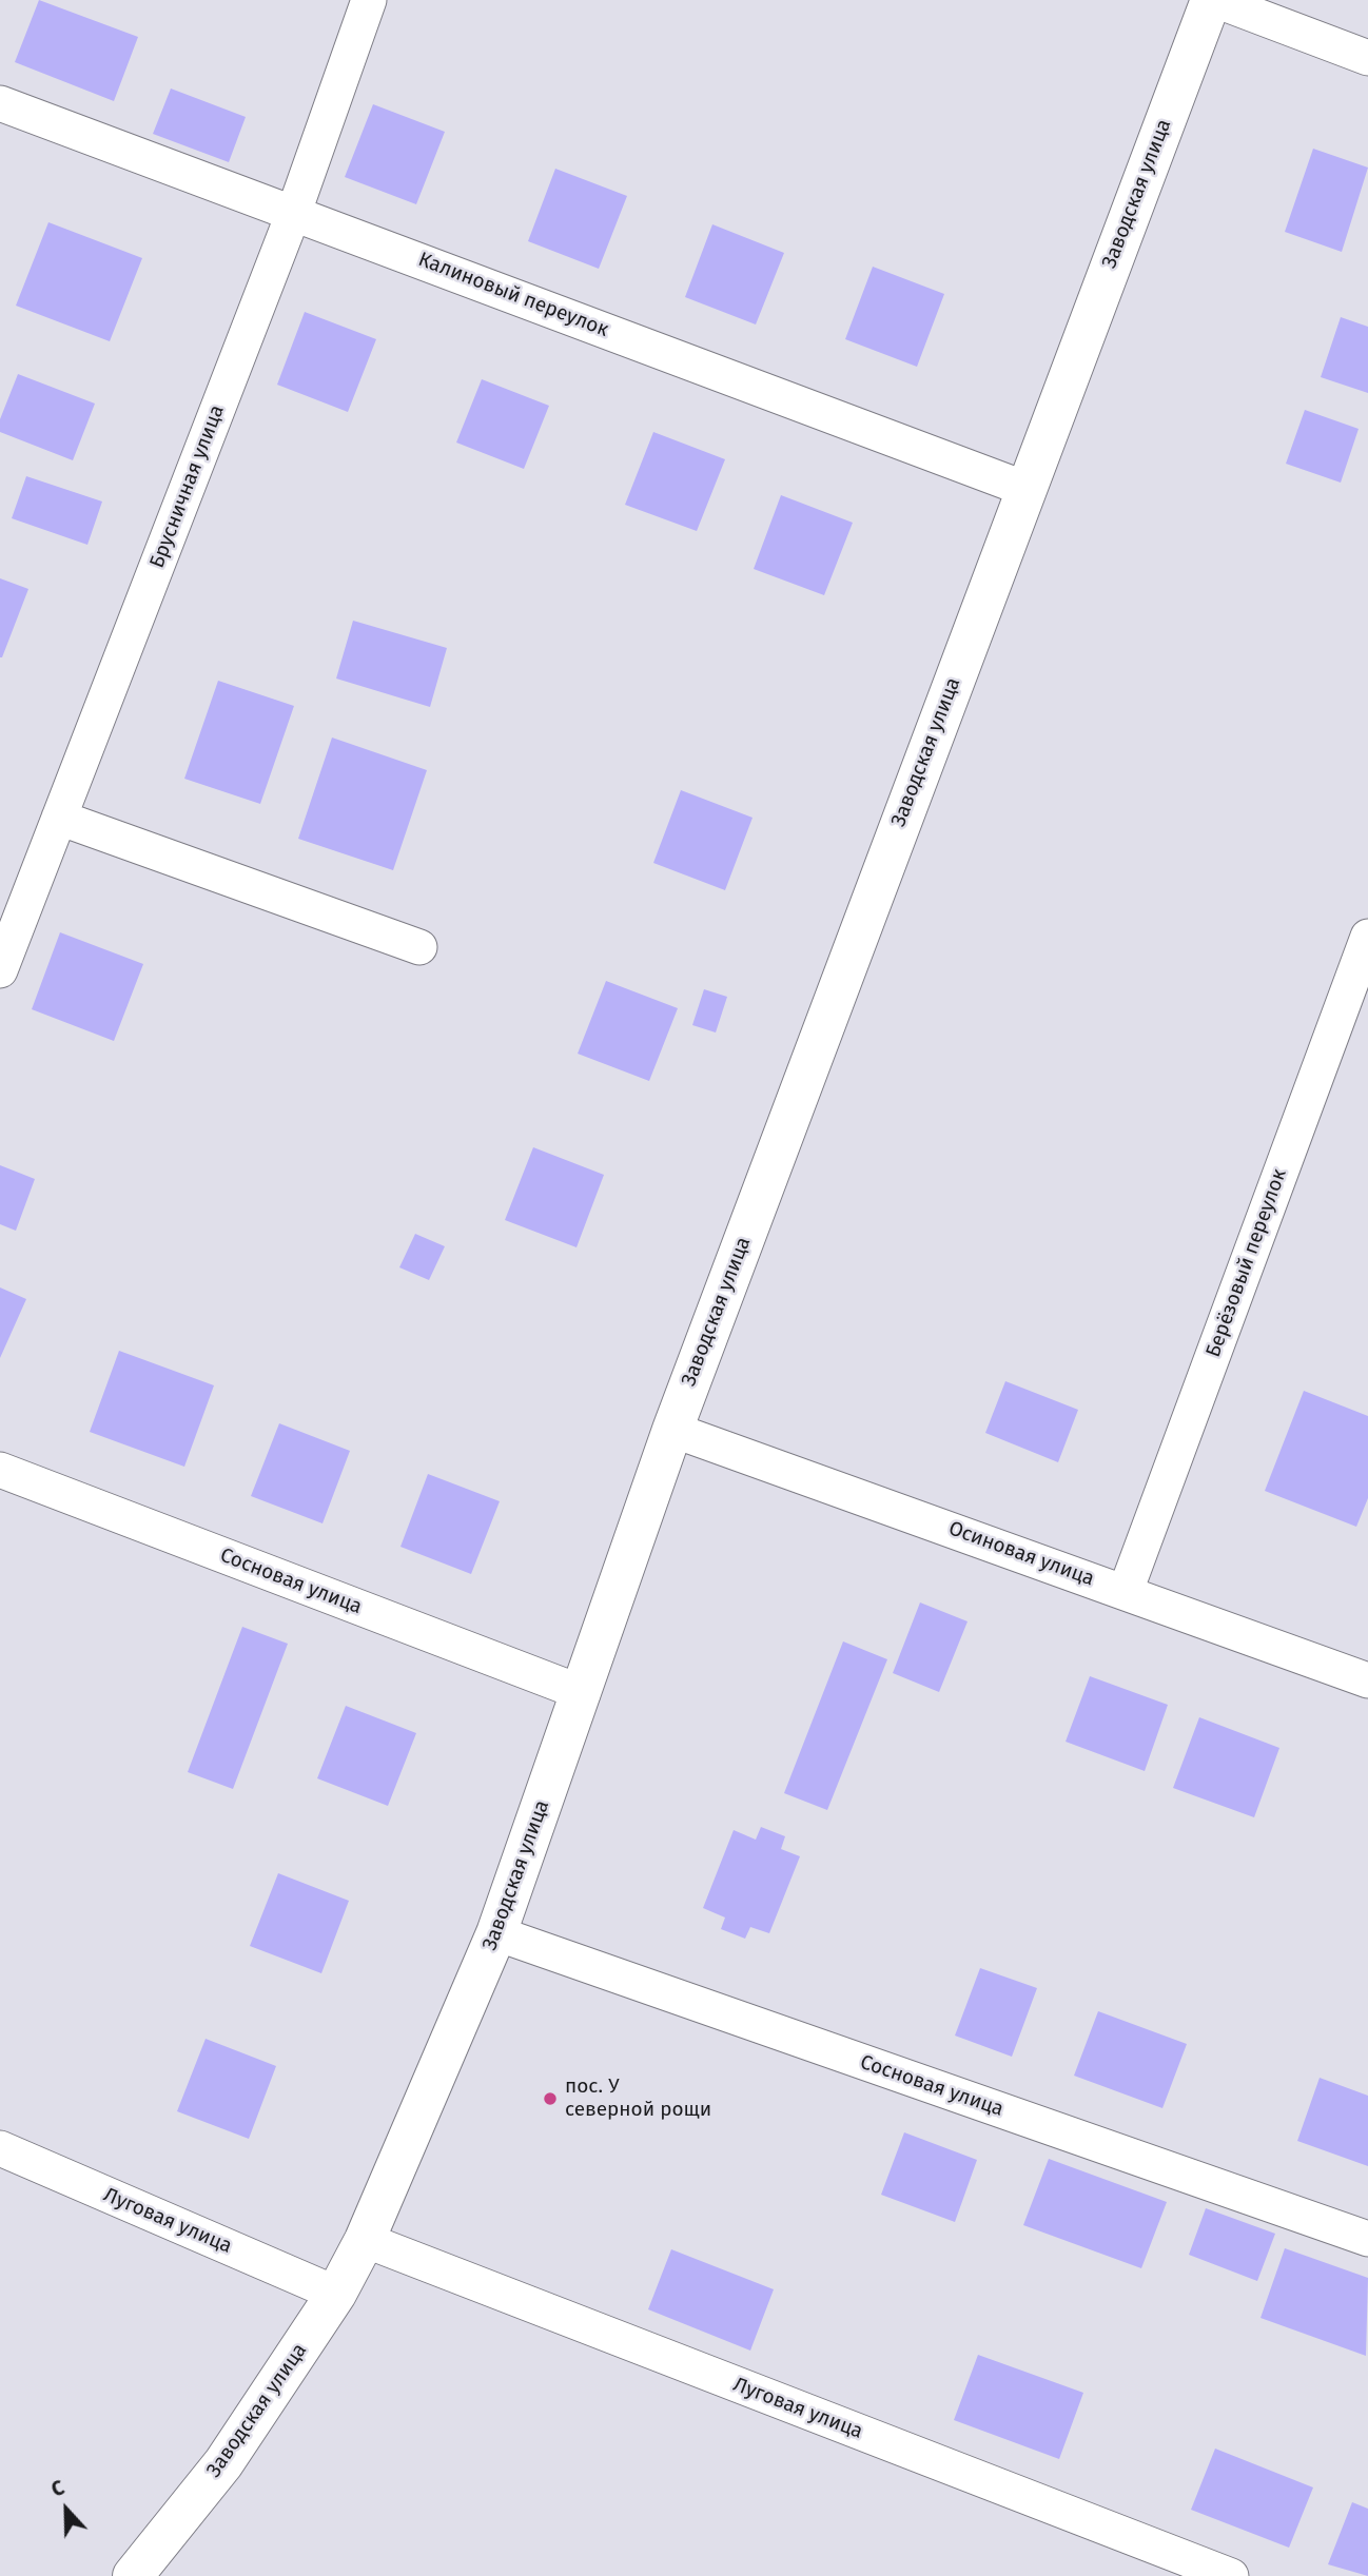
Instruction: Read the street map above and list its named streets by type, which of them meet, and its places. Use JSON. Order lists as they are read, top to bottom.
{
  "streets": {
    "street": [
      "Заводская улица",
      "Калиновый переулок",
      "Брусничная улица",
      "Берёзовый переулок",
      "Осиновая улица",
      "Сосновая улица",
      "Луговая улица"
    ]
  },
  "crossings": [
    ["Заводская улица", "Калиновый переулок"],
    ["Заводская улица", "Осиновая улица"],
    ["Заводская улица", "Сосновая улица"],
    ["Заводская улица", "Луговая улица"],
    ["Калиновый переулок", "Брусничная улица"],
    ["Берёзовый переулок", "Осиновая улица"]
  ],
  "places": ["пос. У северной рощи"],
  "north": "top"
}
